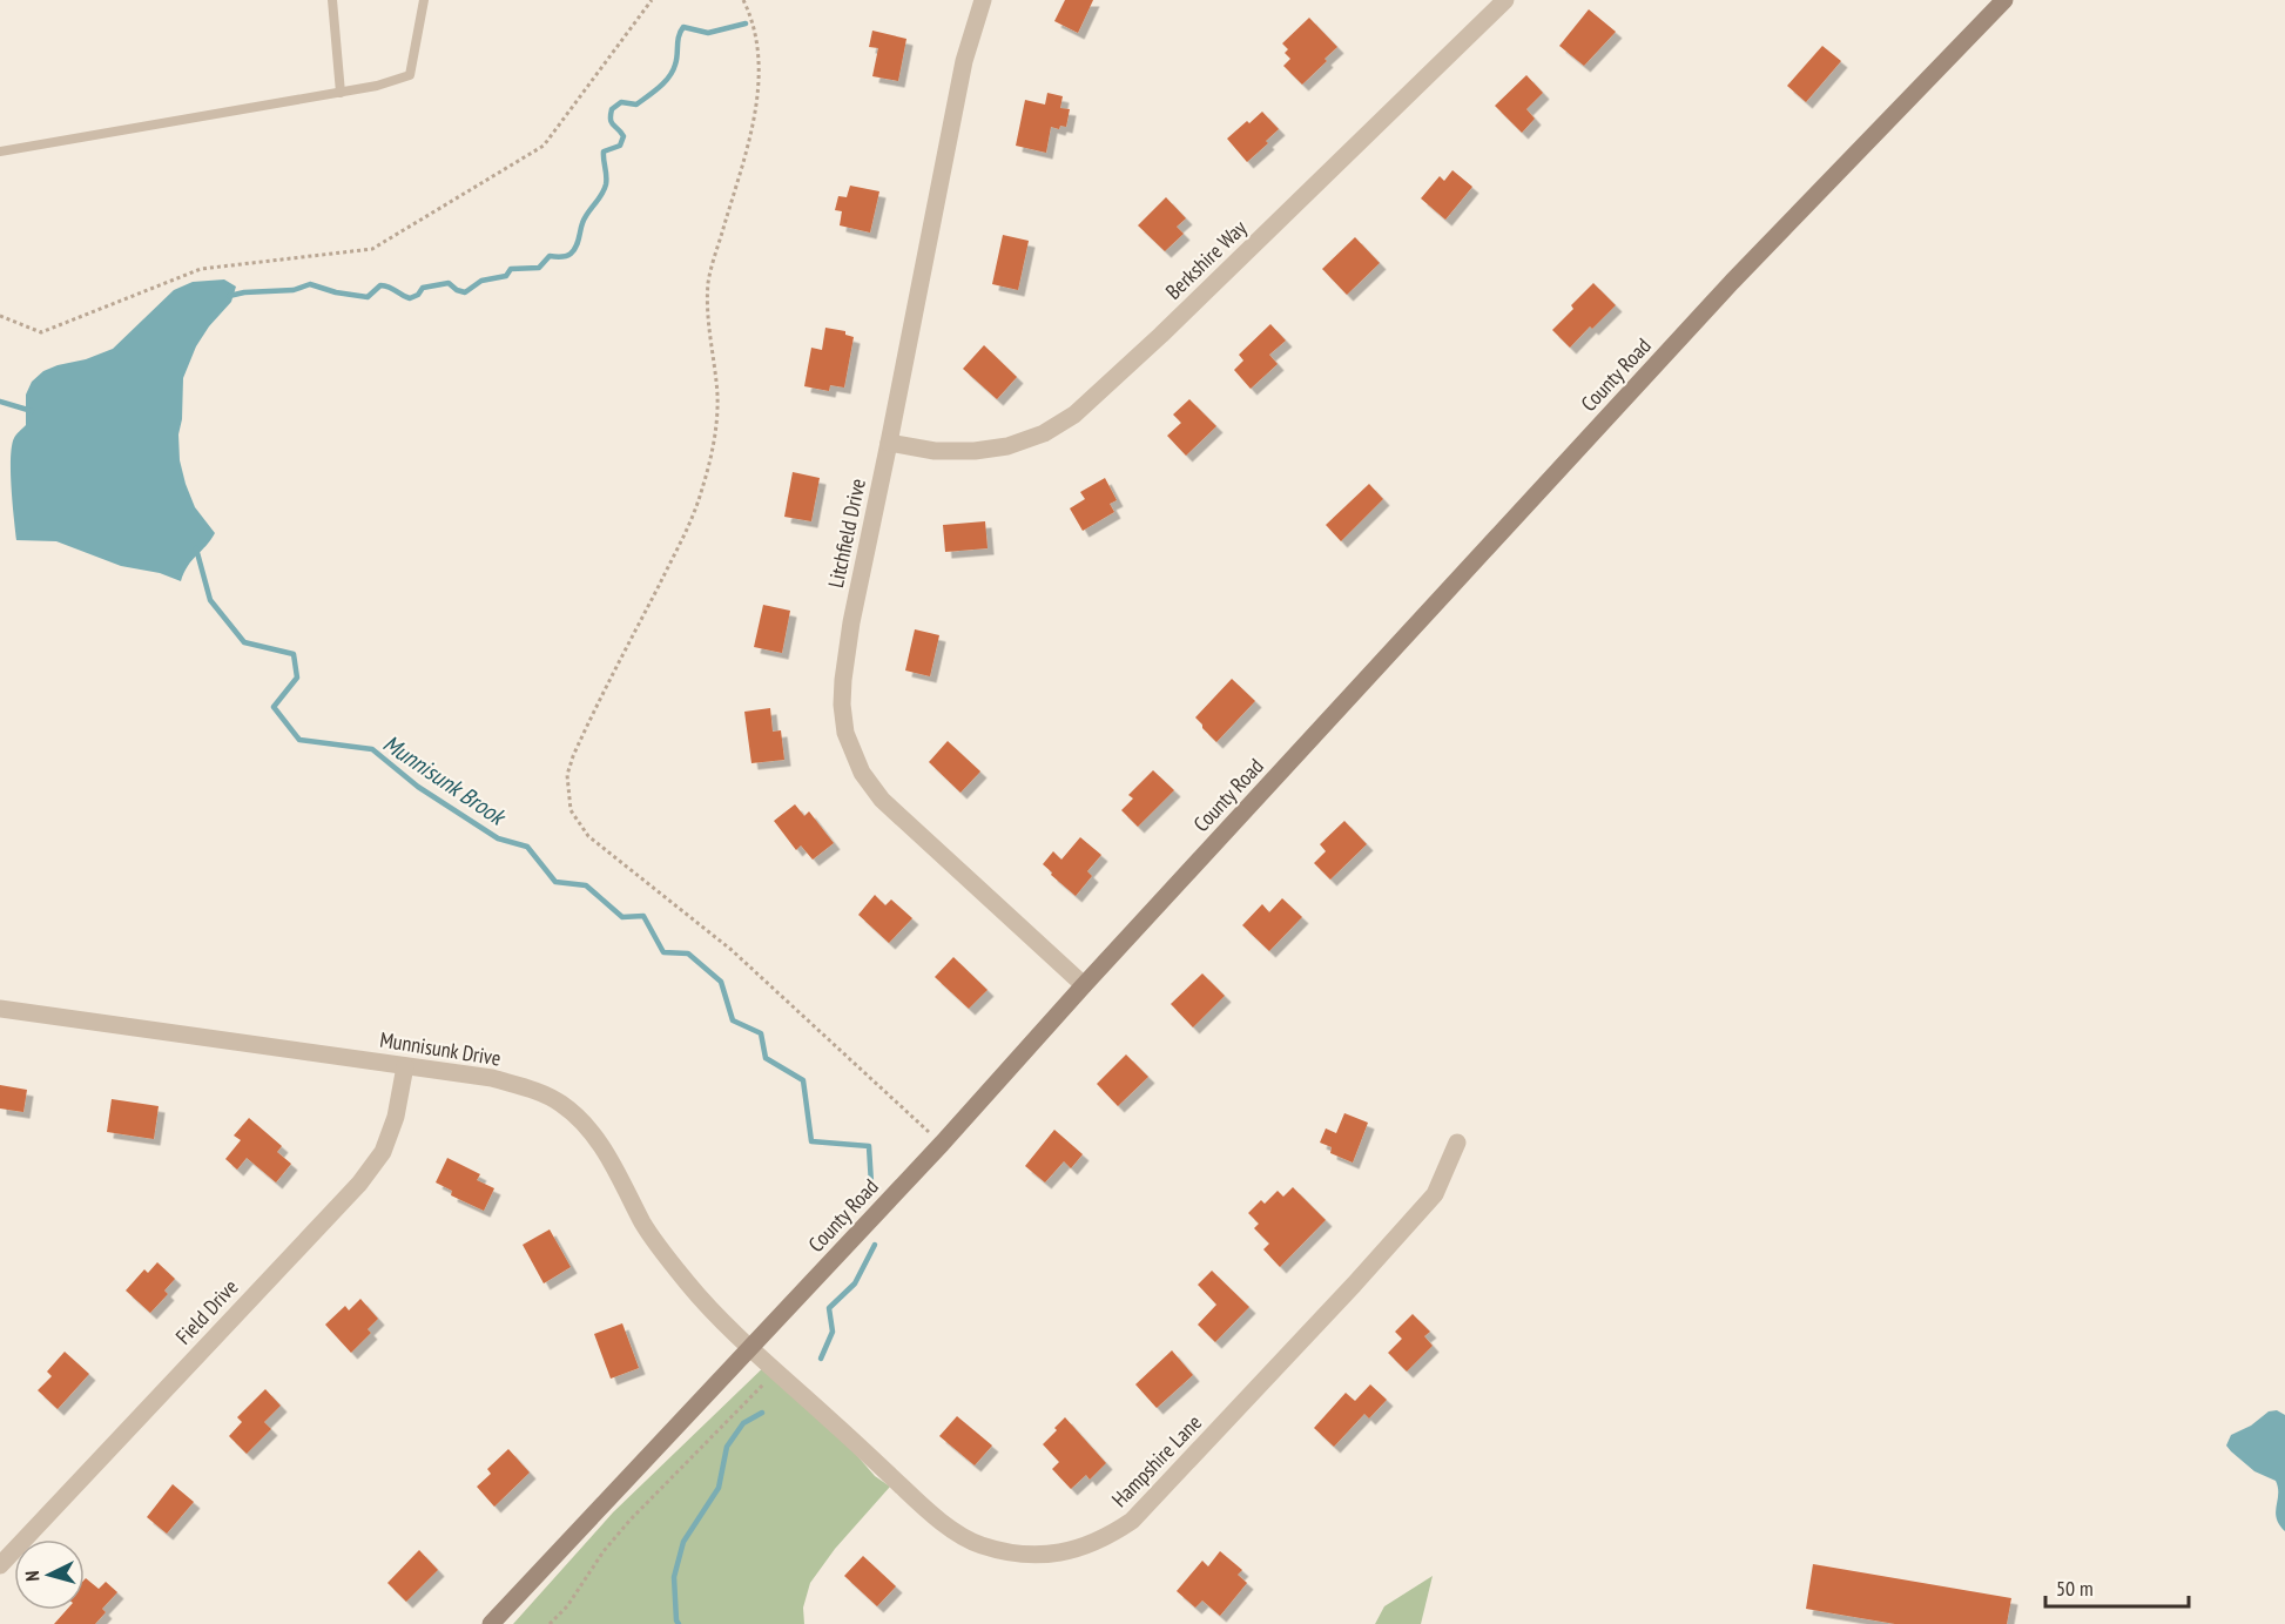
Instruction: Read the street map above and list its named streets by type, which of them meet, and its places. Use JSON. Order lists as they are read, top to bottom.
{
  "streets": {
    "street": [
      "Berkshire Way",
      "County Road",
      "Litchfield Drive",
      "Munnisunk Drive",
      "Field Drive",
      "Hampshire Lane"
    ]
  },
  "crossings": [
    ["Berkshire Way", "Litchfield Drive"],
    ["County Road", "Litchfield Drive"],
    ["County Road", "Munnisunk Drive"],
    ["County Road", "Hampshire Lane"],
    ["Munnisunk Drive", "Field Drive"],
    ["Munnisunk Drive", "Hampshire Lane"]
  ],
  "water": ["Munnisunk Brook"],
  "scale_bar": "50 m",
  "north": "left"
}
